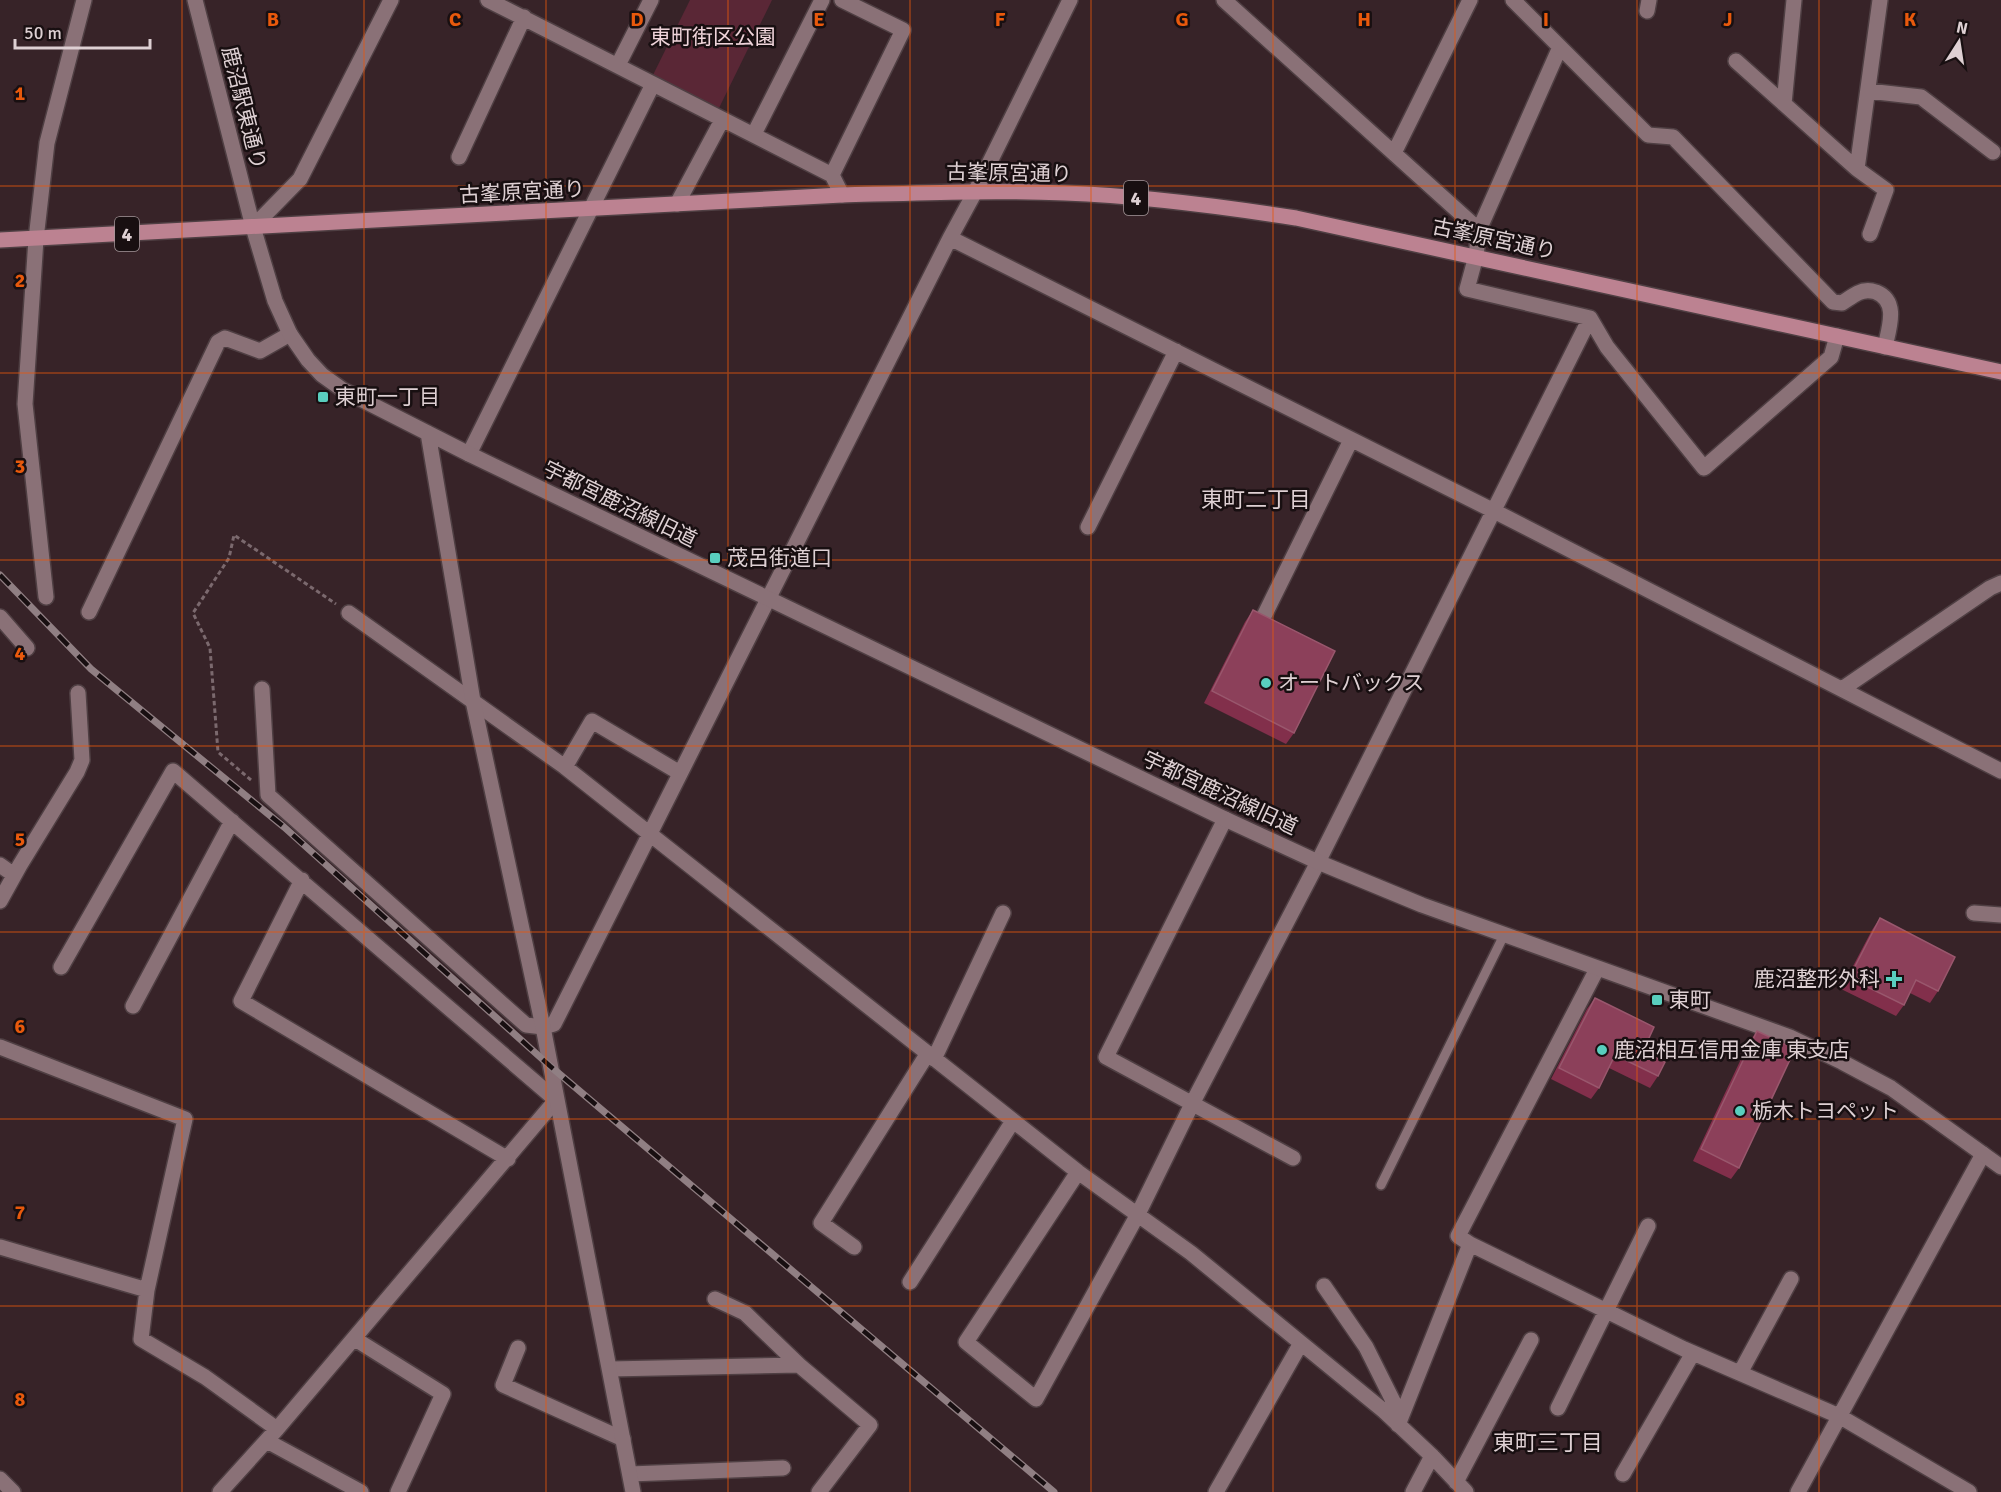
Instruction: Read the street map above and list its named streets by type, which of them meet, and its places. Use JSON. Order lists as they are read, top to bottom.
{
  "streets": {
    "main road": ["古峯原宮通り", "4"],
    "street": ["鹿沼駅東通り", "宇都宮鹿沼線旧道"]
  },
  "crossings": [
    ["鹿沼駅東通り", "古峯原宮通り"],
    ["鹿沼駅東通り", "宇都宮鹿沼線旧道"]
  ],
  "districts": ["東町二丁目", "東町三丁目"],
  "parks": ["東町街区公園"],
  "places": {
    "transit": ["東町一丁目", "茂呂街道口", "東町"],
    "other": ["オートバックス", "鹿沼相互信用金庫 東支店", "栃木トヨペット"],
    "health": ["鹿沼整形外科"]
  },
  "scale_bar": "50 m",
  "north": "top",
  "grid": {
    "columns": [
      "B",
      "C",
      "D",
      "E",
      "F",
      "G",
      "H",
      "I",
      "J",
      "K"
    ],
    "rows": [
      "1",
      "2",
      "3",
      "4",
      "5",
      "6",
      "7",
      "8"
    ]
  }
}
